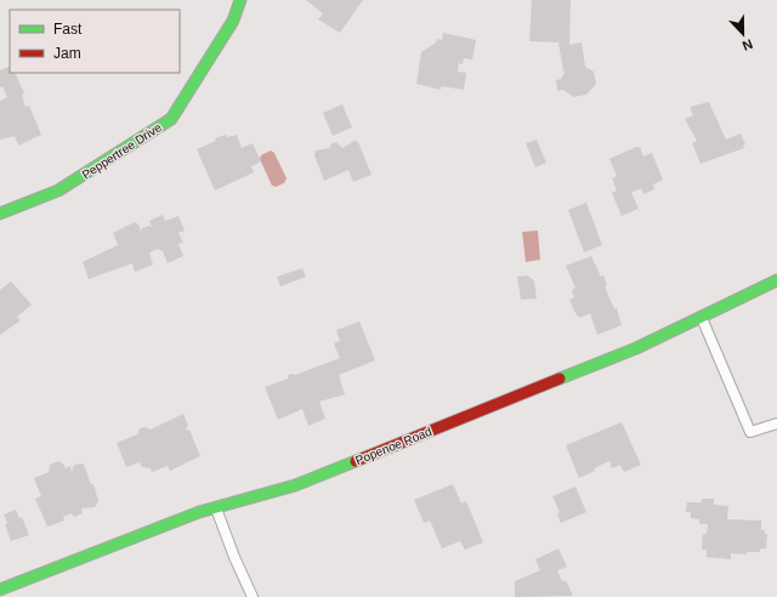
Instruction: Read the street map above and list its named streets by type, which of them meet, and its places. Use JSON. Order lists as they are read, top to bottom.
{
  "streets": {
    "street": ["Peppertree Drive", "Popenoe Road"]
  },
  "legend": ["Fast", "Jam"],
  "north": "bottom"
}
